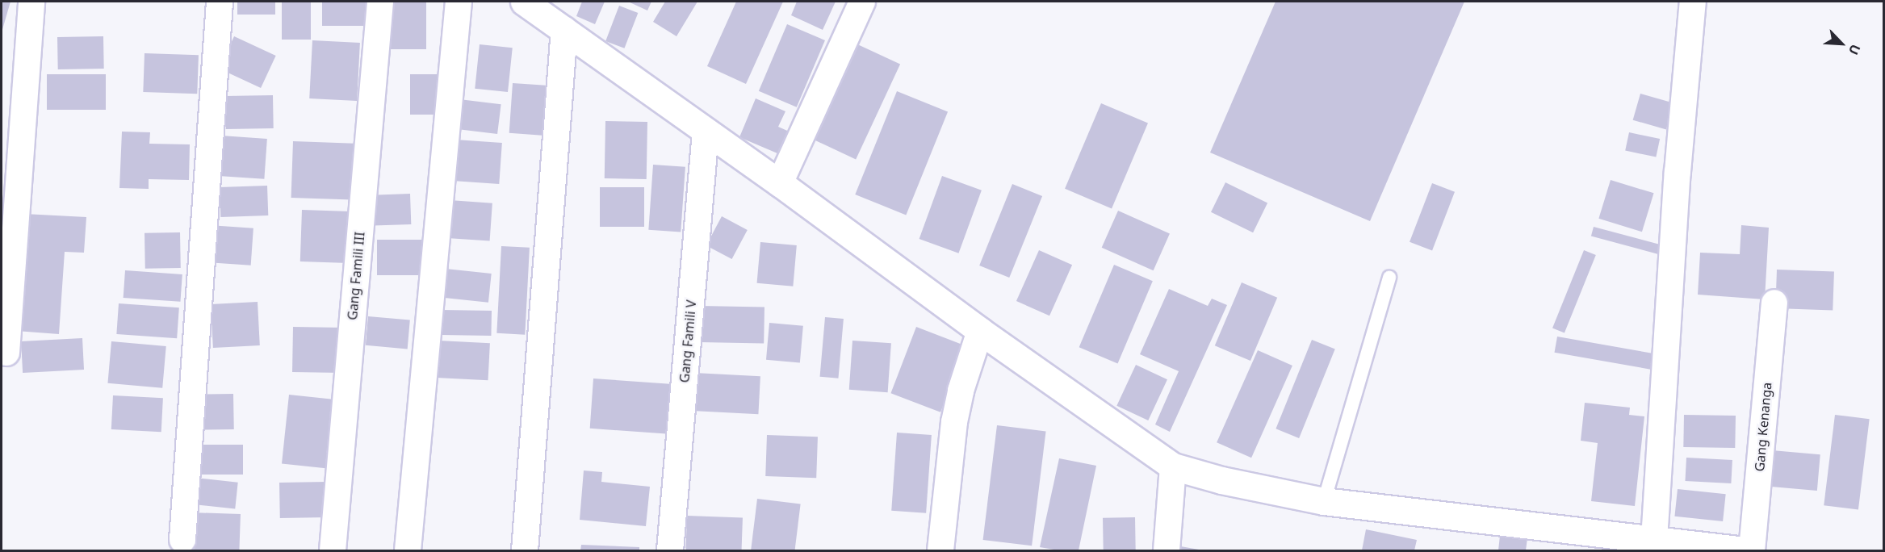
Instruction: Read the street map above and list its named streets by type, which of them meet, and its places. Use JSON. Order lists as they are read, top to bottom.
{
  "streets": {
    "street": ["Gang Famili III", "Gang Famili V", "Gang Kenanga"]
  },
  "north": "bottom right"
}
